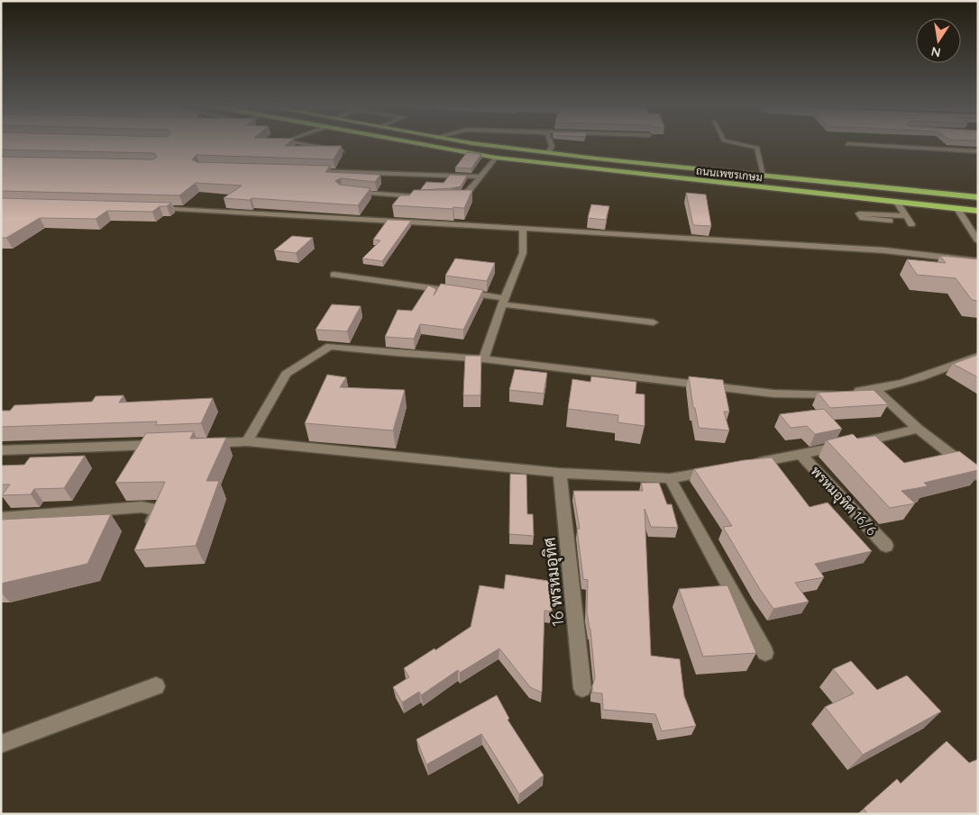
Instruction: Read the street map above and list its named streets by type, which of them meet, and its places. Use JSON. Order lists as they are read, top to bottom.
{
  "streets": {
    "highway": ["ถนนเพชรเกษม"],
    "street": ["พรหมอุทิศ 16/6", "16 พรหมอุทิศ"]
  },
  "north": "bottom"
}
